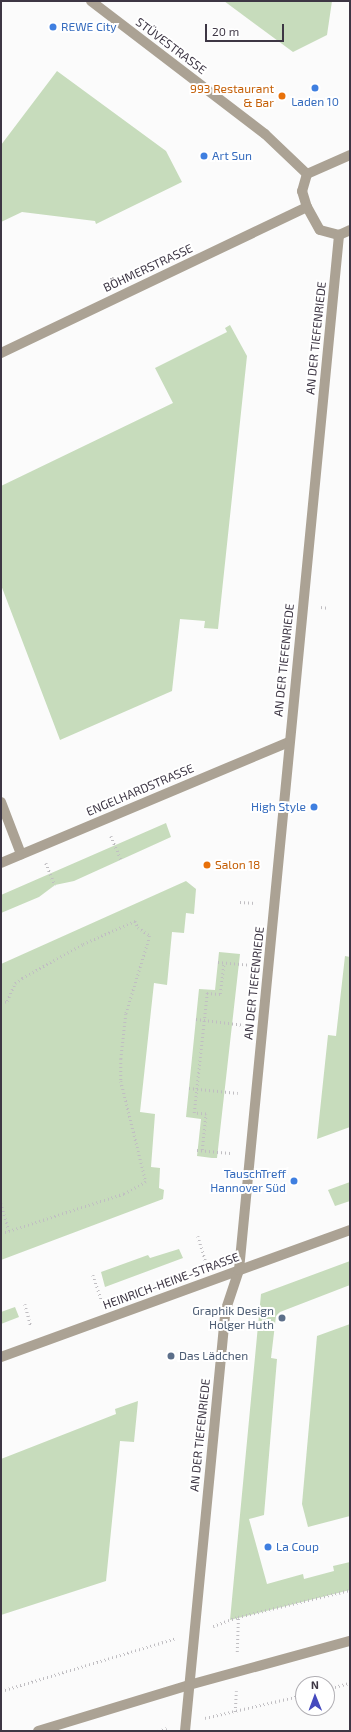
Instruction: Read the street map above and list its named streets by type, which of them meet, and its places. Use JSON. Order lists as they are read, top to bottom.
{
  "streets": {
    "street": [
      "STÜVESTRASSE",
      "BÖHMERSTRASSE",
      "AN DER TIEFENRIEDE",
      "ENGELHARDSTRASSE",
      "HEINRICH-HEINE-STRASSE"
    ]
  },
  "crossings": [
    ["AN DER TIEFENRIEDE", "ENGELHARDSTRASSE"],
    ["AN DER TIEFENRIEDE", "HEINRICH-HEINE-STRASSE"]
  ],
  "places": [
    "REWE City",
    "Laden 10",
    "993 Restaurant & Bar",
    "Art Sun",
    "High Style",
    "Salon 18",
    "TauschTreff Hannover Süd",
    "Graphik Design Holger Huth",
    "Das Lädchen",
    "La Coup"
  ],
  "scale_bar": "20 m",
  "north": "top"
}
